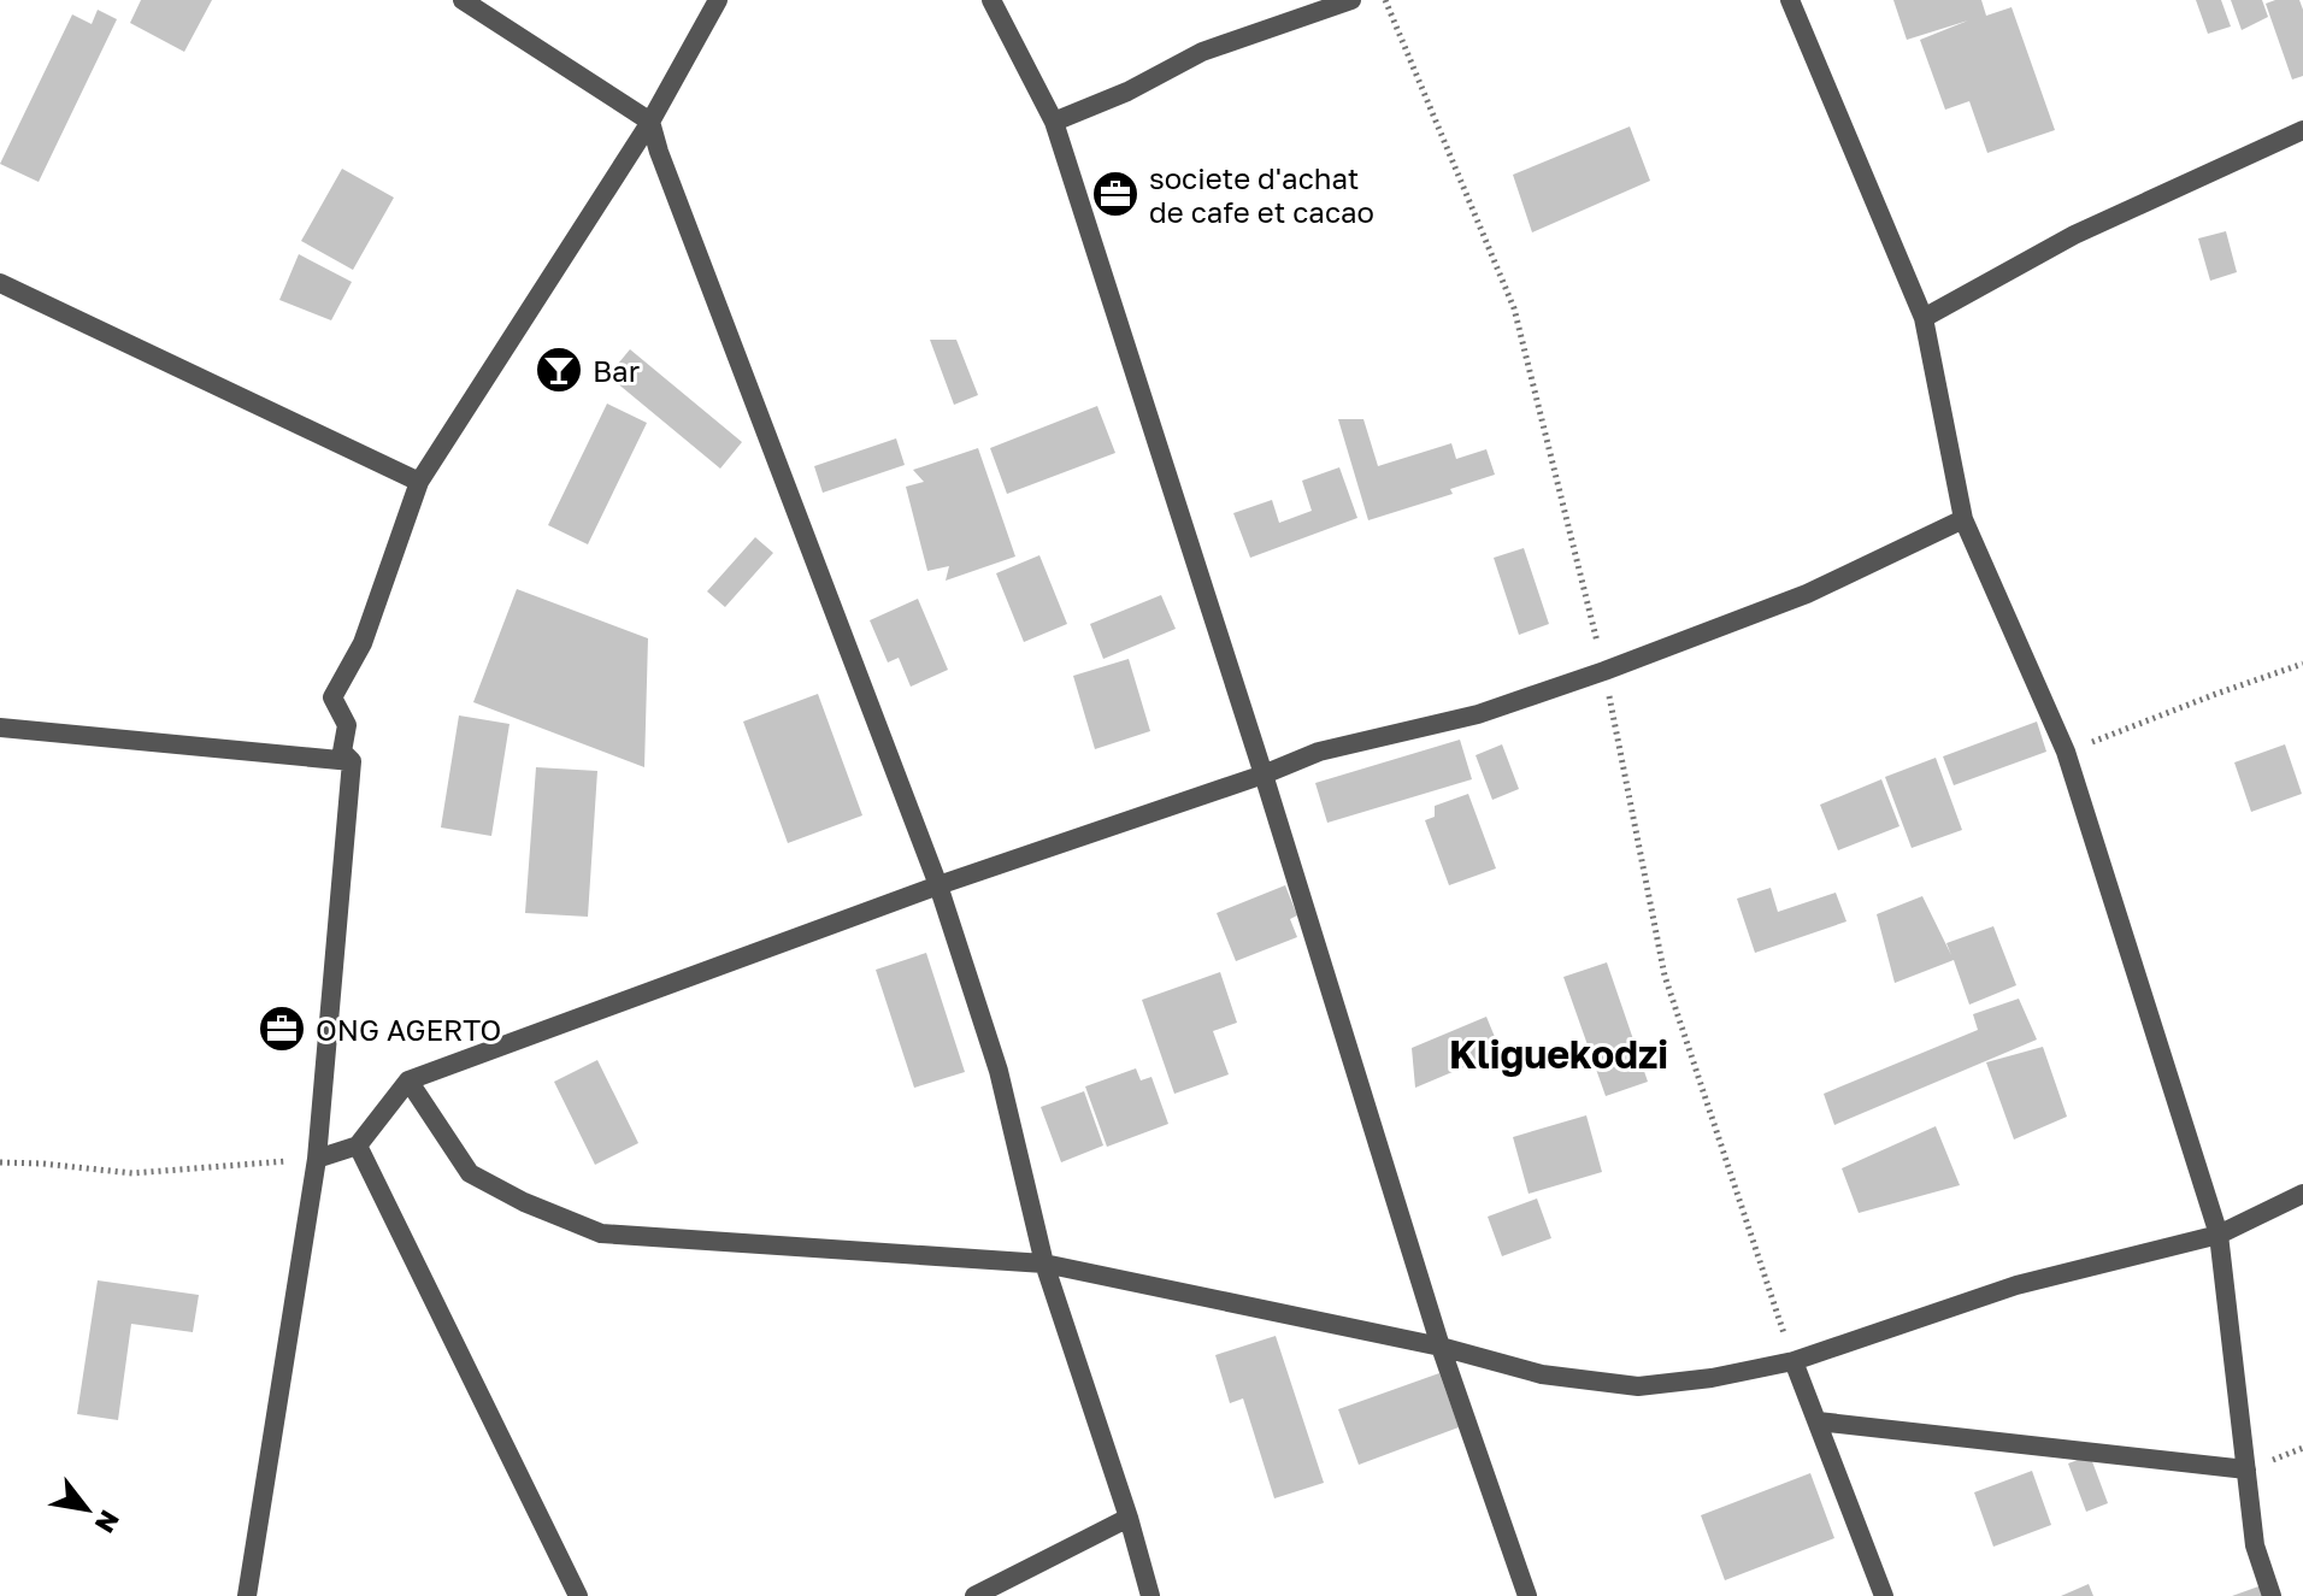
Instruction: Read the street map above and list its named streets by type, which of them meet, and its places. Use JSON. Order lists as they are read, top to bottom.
{
  "districts": ["Kliguekodzi"],
  "places": {
    "office": ["societe d'achat de cafe et cacao", "ONG AGERTO"],
    "bar": ["Bar"]
  },
  "north": "bottom right"
}
